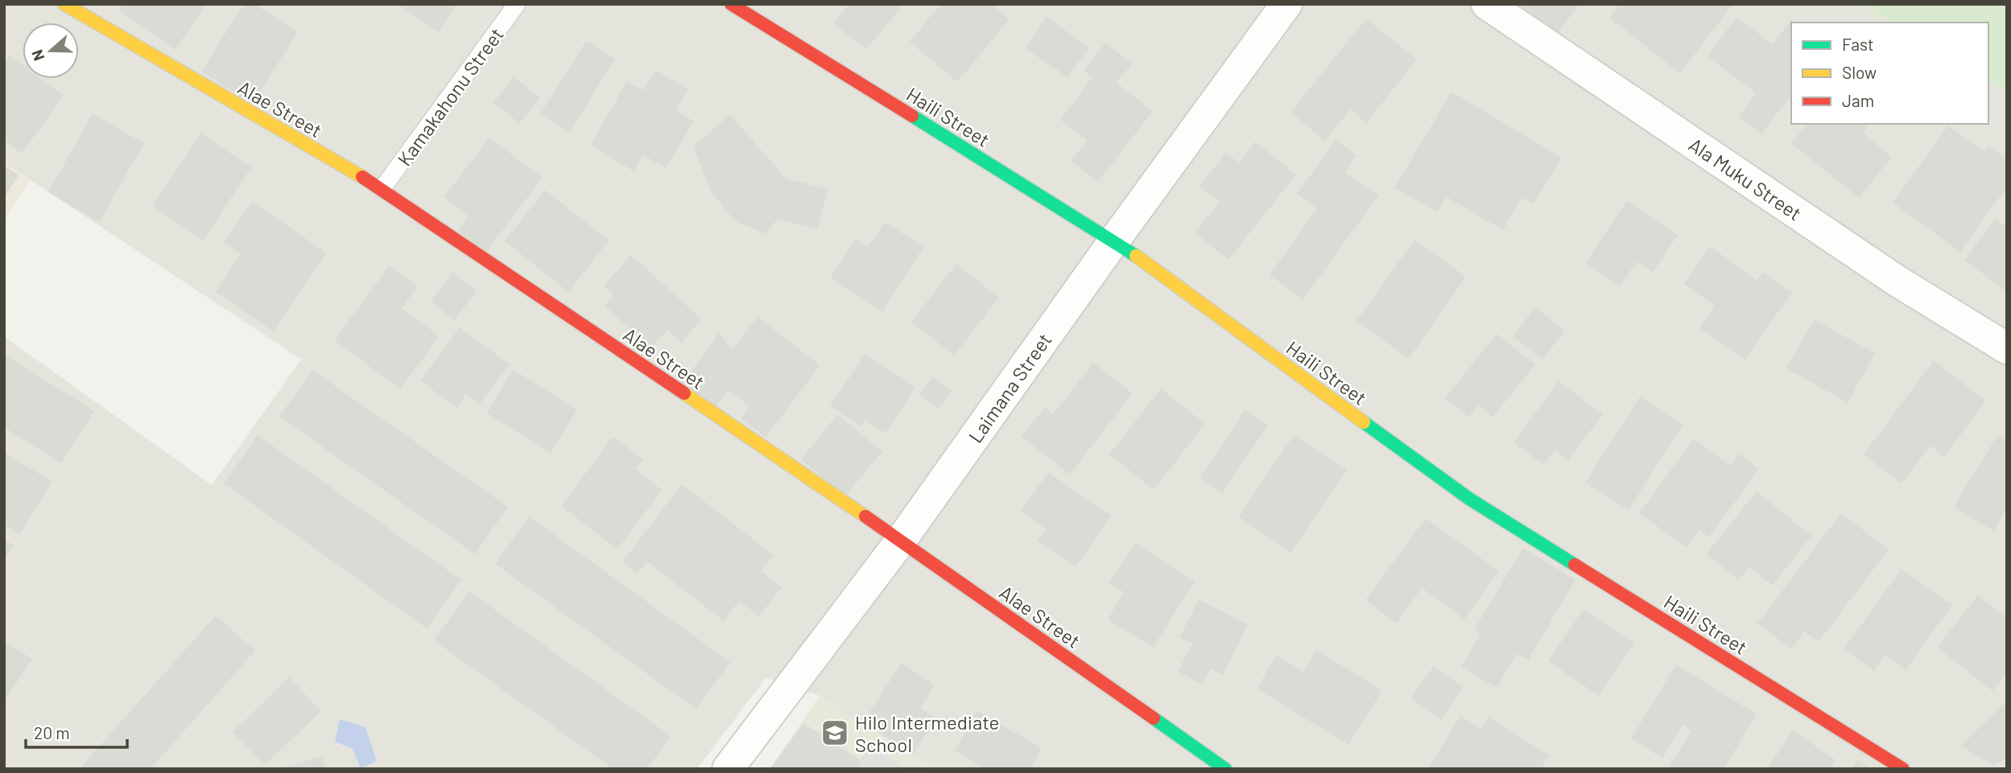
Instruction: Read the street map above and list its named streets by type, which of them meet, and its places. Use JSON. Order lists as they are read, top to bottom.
{
  "streets": {
    "street": [
      "Alae Street",
      "Haili Street",
      "Ala Muku Street",
      "Laimana Street"
    ],
    "lane": ["Kamakahonu Street"]
  },
  "crossings": [
    ["Kamakahonu Street", "Alae Street"],
    ["Alae Street", "Laimana Street"],
    ["Haili Street", "Laimana Street"]
  ],
  "places": {
    "school or university": ["Hilo Intermediate School"]
  },
  "legend": ["Fast", "Slow", "Jam"],
  "scale_bar": "20 m",
  "north": "left"
}
